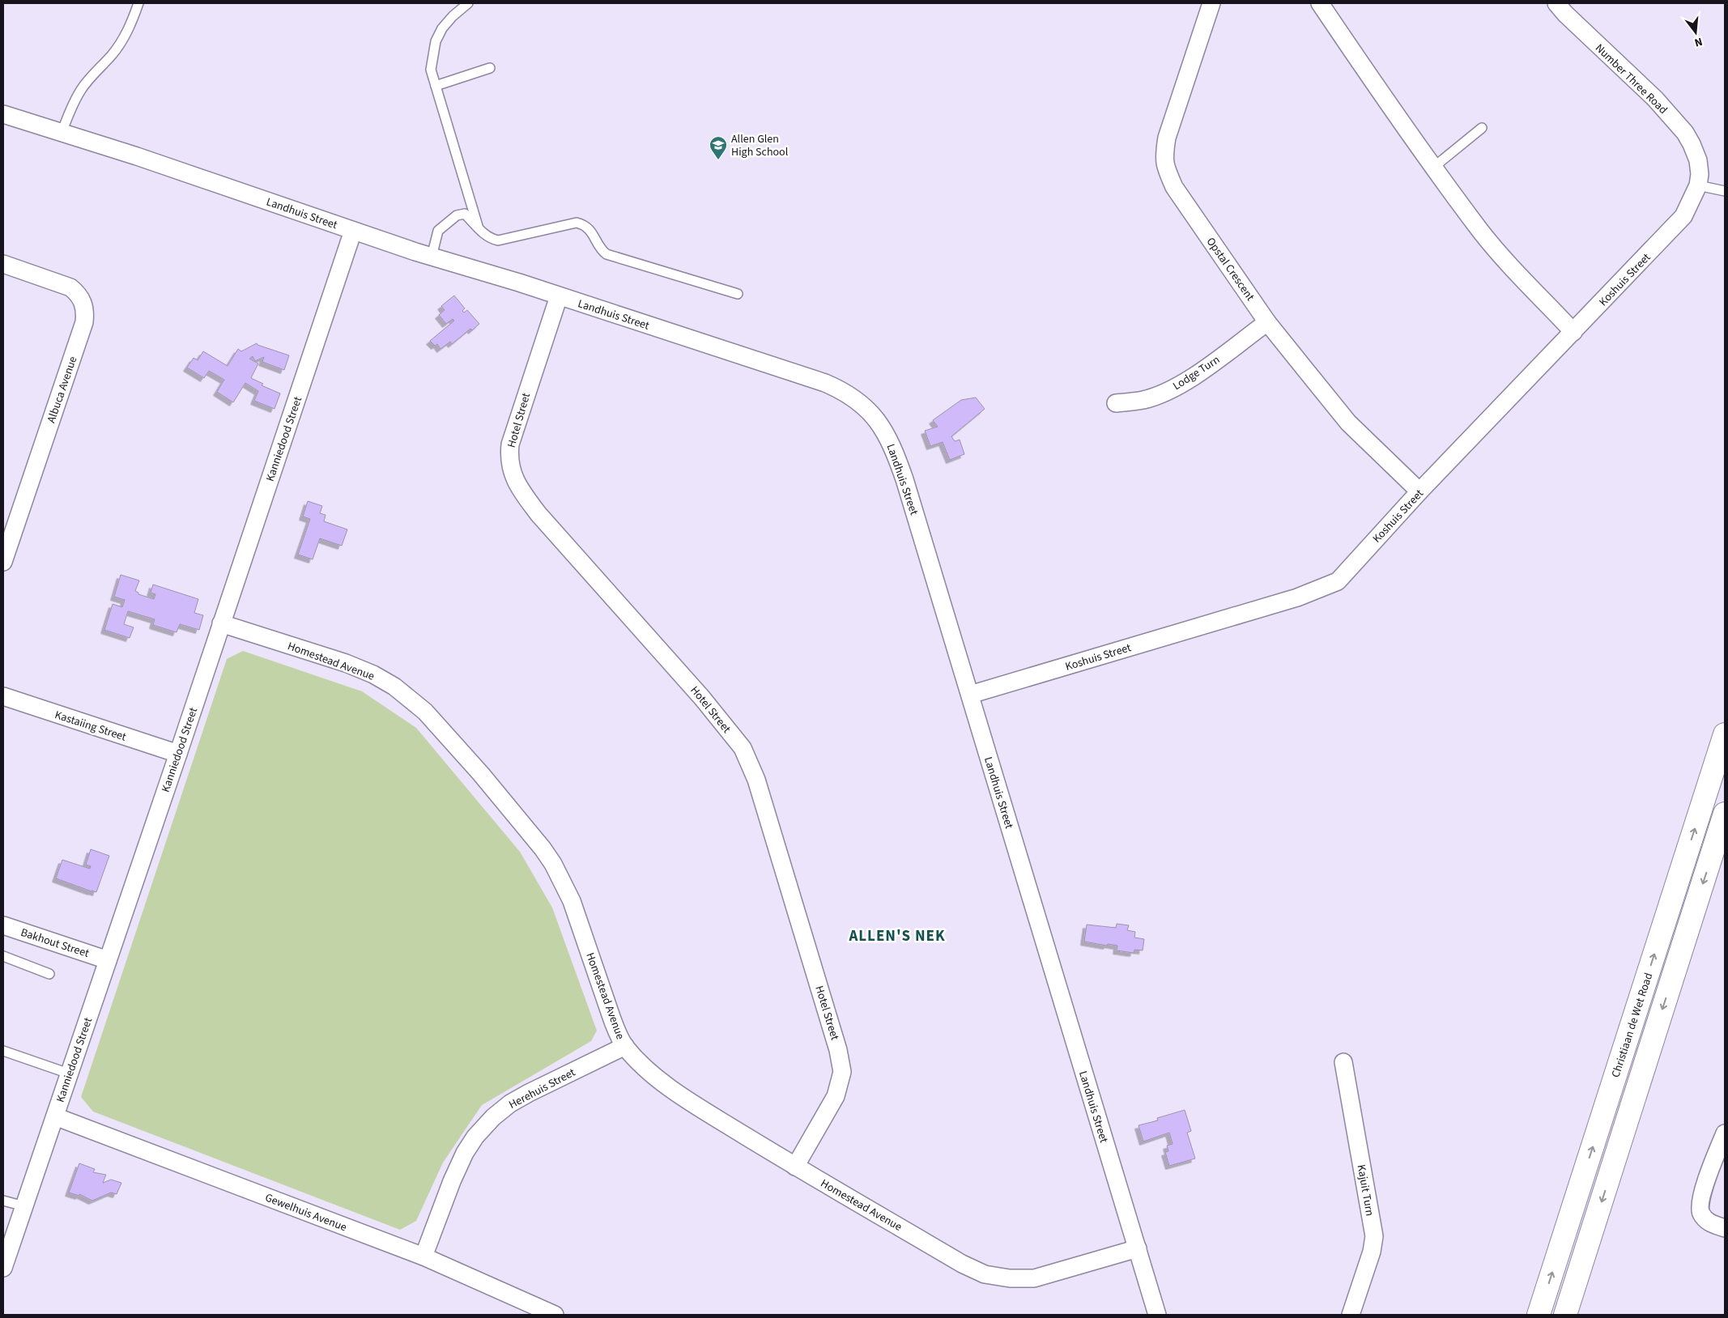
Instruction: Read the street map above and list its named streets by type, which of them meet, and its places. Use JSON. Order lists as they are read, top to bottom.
{
  "streets": {
    "main road": ["Christiaan de Wet Road"],
    "street": [
      "Number Three Road",
      "Landhuis Street",
      "Opstal Crescent",
      "Koshuis Street",
      "Lodge Turn",
      "Albuca Avenue",
      "Hotel Street",
      "Kanniedood Street",
      "Homestead Avenue",
      "Kastaiing Street",
      "Bakhout Street",
      "Herehuis Street",
      "Kajuit Turn",
      "Gewelhuis Avenue"
    ]
  },
  "crossings": [
    ["Number Three Road", "Koshuis Street"],
    ["Landhuis Street", "Koshuis Street"],
    ["Landhuis Street", "Hotel Street"],
    ["Landhuis Street", "Kanniedood Street"],
    ["Landhuis Street", "Homestead Avenue"],
    ["Opstal Crescent", "Koshuis Street"],
    ["Opstal Crescent", "Lodge Turn"],
    ["Hotel Street", "Homestead Avenue"],
    ["Kanniedood Street", "Homestead Avenue"],
    ["Kanniedood Street", "Kastaiing Street"],
    ["Kanniedood Street", "Bakhout Street"],
    ["Kanniedood Street", "Gewelhuis Avenue"],
    ["Homestead Avenue", "Herehuis Street"],
    ["Herehuis Street", "Gewelhuis Avenue"]
  ],
  "districts": ["ALLEN'S NEK"],
  "places": {
    "school or university": ["Allen Glen High School"]
  },
  "north": "bottom"
}
